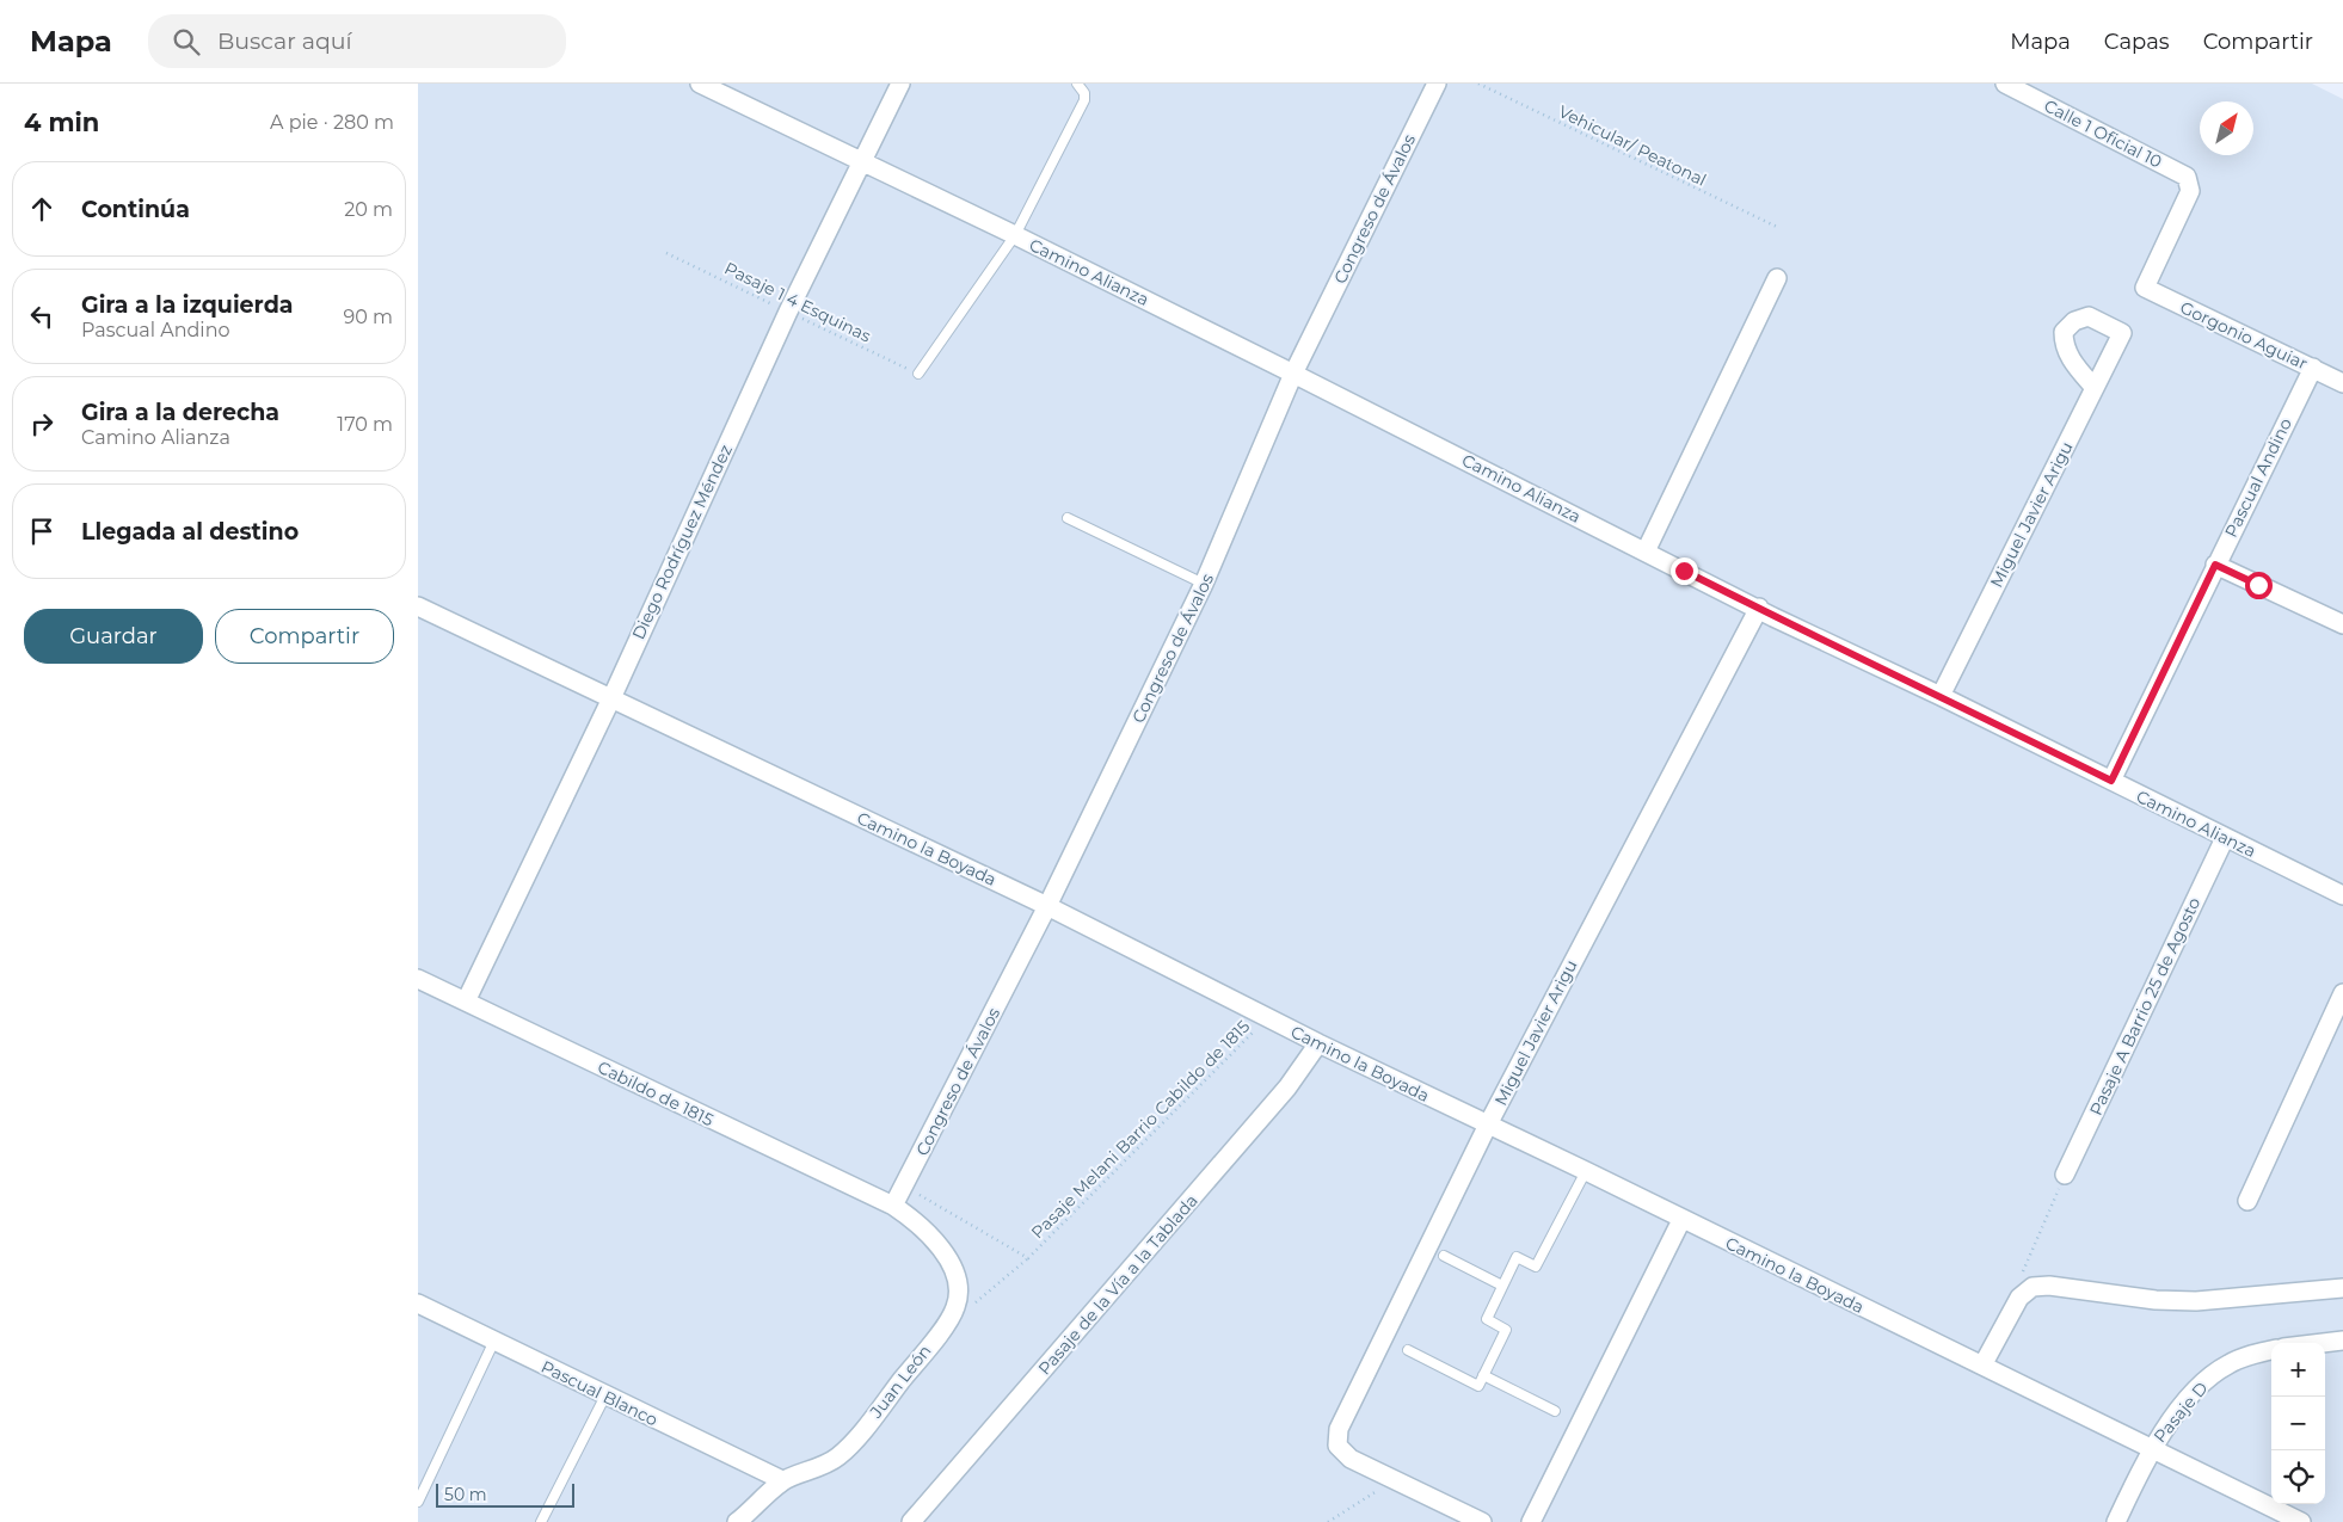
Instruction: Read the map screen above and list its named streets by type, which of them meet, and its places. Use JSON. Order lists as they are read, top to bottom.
{
  "streets": {
    "street": [
      "Calle 1 Oficial 10",
      "Congreso de Ávalos",
      "Camino Alianza",
      "Gorgonio Aguiar",
      "Pascual Andino",
      "Miguel Javier Arigu",
      "Diego Rodríguez Méndez",
      "Camino la Boyada",
      "Pasaje A Barrio 25 de Agosto",
      "Cabildo de 1815",
      "Pasaje de la Vía a la Tablada",
      "Juan León",
      "Pascual Blanco",
      "Pasaje D"
    ],
    "path": ["Vehicular/ Peatonal", "Pasaje 1 4 Esquinas", "Pasaje Melani Barrio Cabildo de 1815"]
  },
  "crossings": [
    ["Calle 1 Oficial 10", "Gorgonio Aguiar"],
    ["Congreso de Ávalos", "Camino Alianza"],
    ["Congreso de Ávalos", "Camino la Boyada"],
    ["Congreso de Ávalos", "Cabildo de 1815"],
    ["Congreso de Ávalos", "Pasaje Melani Barrio Cabildo de 1815"],
    ["Camino Alianza", "Pascual Andino"],
    ["Camino Alianza", "Miguel Javier Arigu"],
    ["Camino Alianza", "Diego Rodríguez Méndez"],
    ["Camino Alianza", "Pasaje A Barrio 25 de Agosto"],
    ["Pasaje 1 4 Esquinas", "Diego Rodríguez Méndez"],
    ["Gorgonio Aguiar", "Pascual Andino"],
    ["Miguel Javier Arigu", "Camino la Boyada"],
    ["Diego Rodríguez Méndez", "Camino la Boyada"],
    ["Diego Rodríguez Méndez", "Cabildo de 1815"],
    ["Camino la Boyada", "Pasaje Melani Barrio Cabildo de 1815"],
    ["Camino la Boyada", "Pasaje de la Vía a la Tablada"],
    ["Camino la Boyada", "Pasaje D"],
    ["Pasaje Melani Barrio Cabildo de 1815", "Juan León"],
    ["Juan León", "Pascual Blanco"]
  ],
  "scale_bar": "50 m",
  "north": "top right",
  "page": {
    "header": "Mapa",
    "search": "Buscar aquí",
    "nav": ["Mapa", "Capas", "Compartir"],
    "heading": ["4 min", "A pie · 280 m"],
    "list": [
      ["Continúa", "20 m"],
      ["Gira a la izquierda", "Pascual Andino", "90 m"],
      ["Gira a la derecha", "Camino Alianza", "170 m"],
      "Llegada al destino"
    ],
    "buttons": ["Guardar", "Compartir"],
    "map_buttons": ["+", "−"],
    "scale": "50 m"
  }
}
